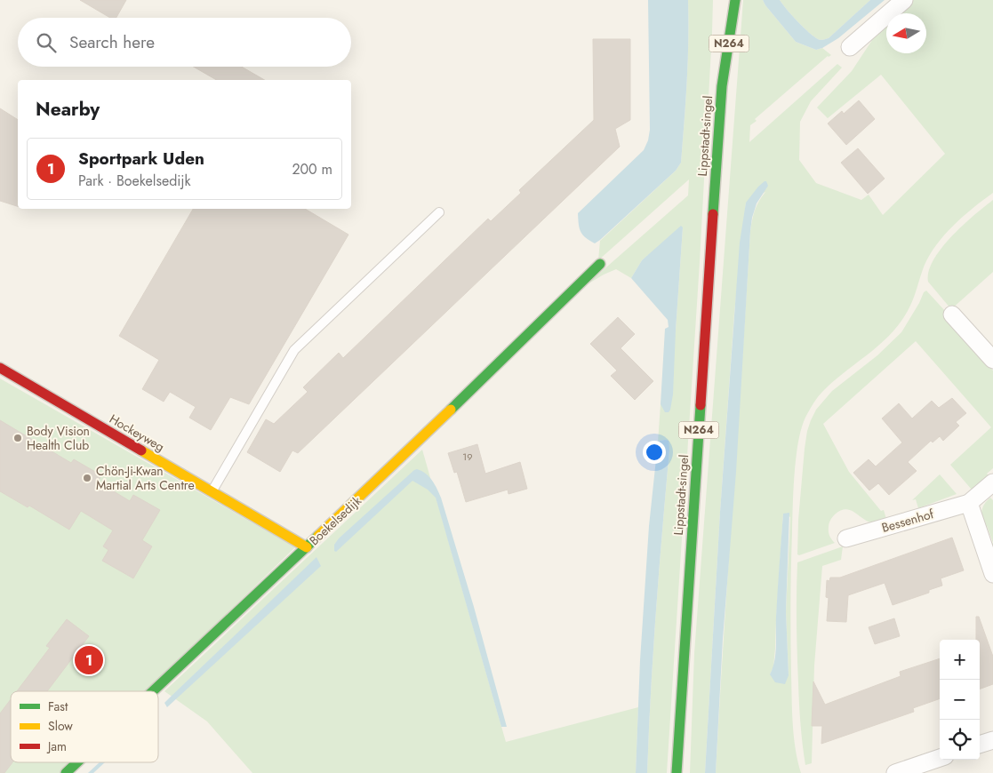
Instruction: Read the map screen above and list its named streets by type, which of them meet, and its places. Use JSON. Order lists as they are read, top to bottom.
{
  "streets": {
    "street": [
      "N264",
      "Lippstadt-singel",
      "Hockeyweg",
      "Boekelsedijk",
      "Bessenhof"
    ]
  },
  "crossings": [
    ["Hockeyweg", "Boekelsedijk"]
  ],
  "places": ["Body Vision Health Club", "Chön-Ji-Kwan Martial Arts Centre"],
  "house_numbers": ["19"],
  "legend": ["Fast", "Slow", "Jam"],
  "north": "left",
  "page": {
    "search": "Search here",
    "heading": "Nearby",
    "list": [
      {
        "mark": "1",
        "name": "Sportpark Uden",
        "note": "Park · Boekelsedijk",
        "value": "200 m"
      }
    ],
    "map_buttons": ["+", "−"],
    "pins": "1"
  }
}
